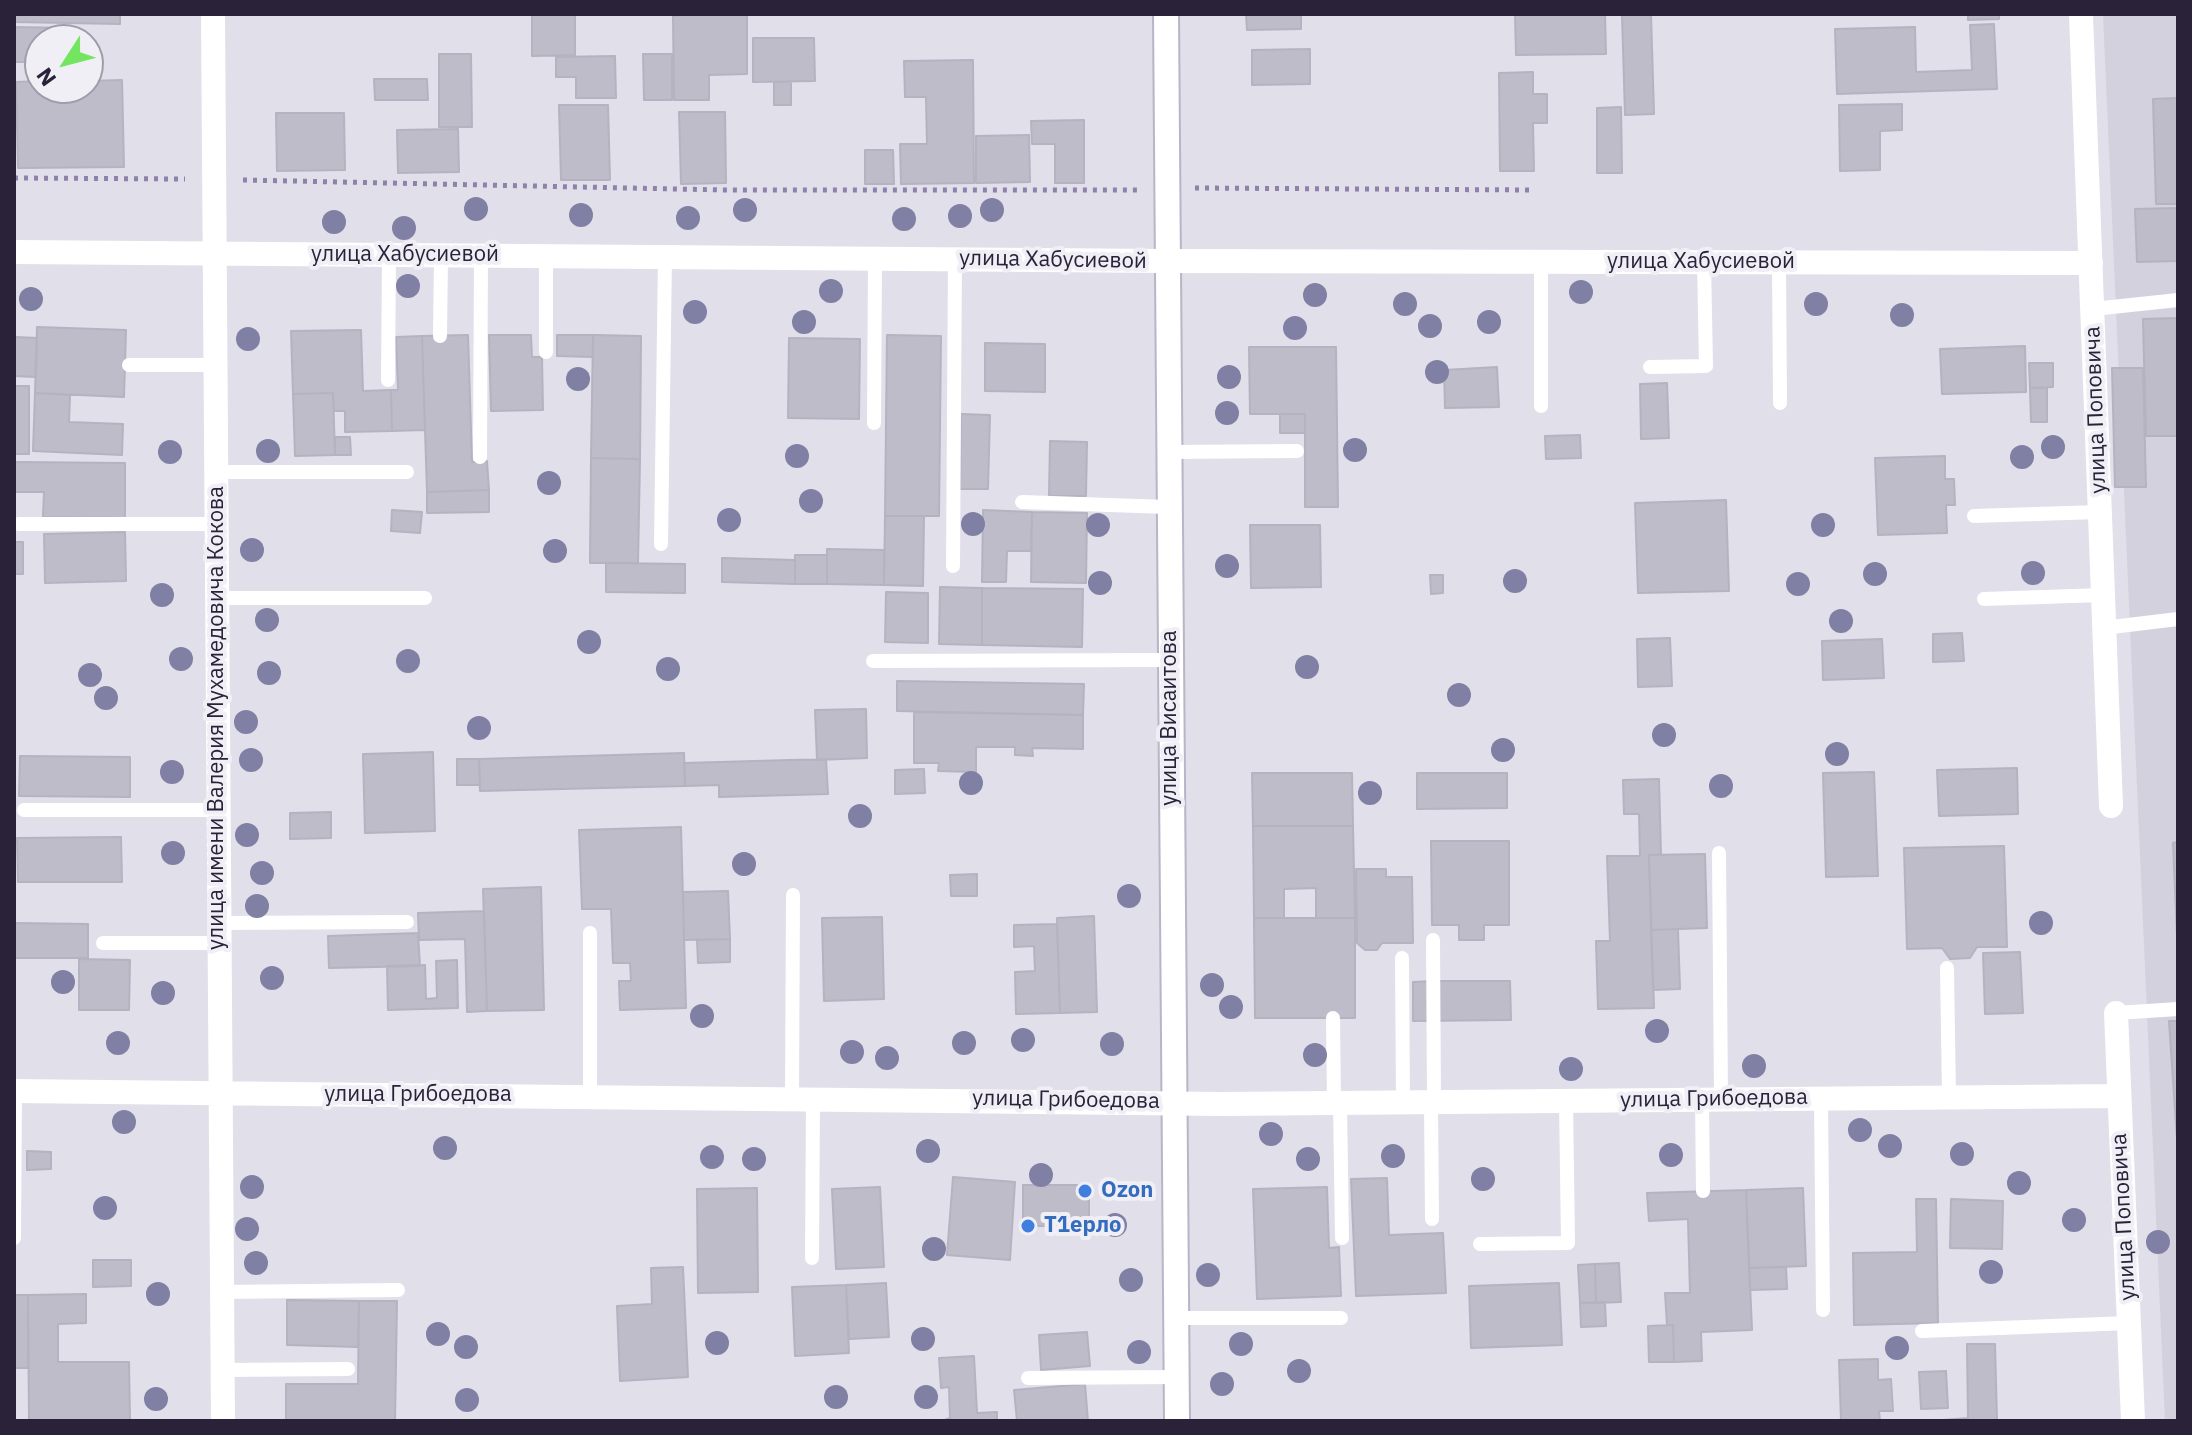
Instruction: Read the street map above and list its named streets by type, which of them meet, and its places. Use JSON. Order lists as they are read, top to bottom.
{
  "streets": {
    "street": [
      "улица Хабусиевой",
      "улица Поповича",
      "улица имени Валерия Мухамедовича Кокова",
      "улица Висаитова",
      "улица Грибоедова"
    ]
  },
  "crossings": [
    ["улица Хабусиевой", "улица Поповича"],
    ["улица Хабусиевой", "улица имени Валерия Мухамедовича Кокова"],
    ["улица Хабусиевой", "улица Висаитова"],
    ["улица Поповича", "улица Грибоедова"],
    ["улица имени Валерия Мухамедовича Кокова", "улица Грибоедова"],
    ["улица Висаитова", "улица Грибоедова"]
  ],
  "places": ["Ozon", "Т1ерло"],
  "north": "bottom left"
}
